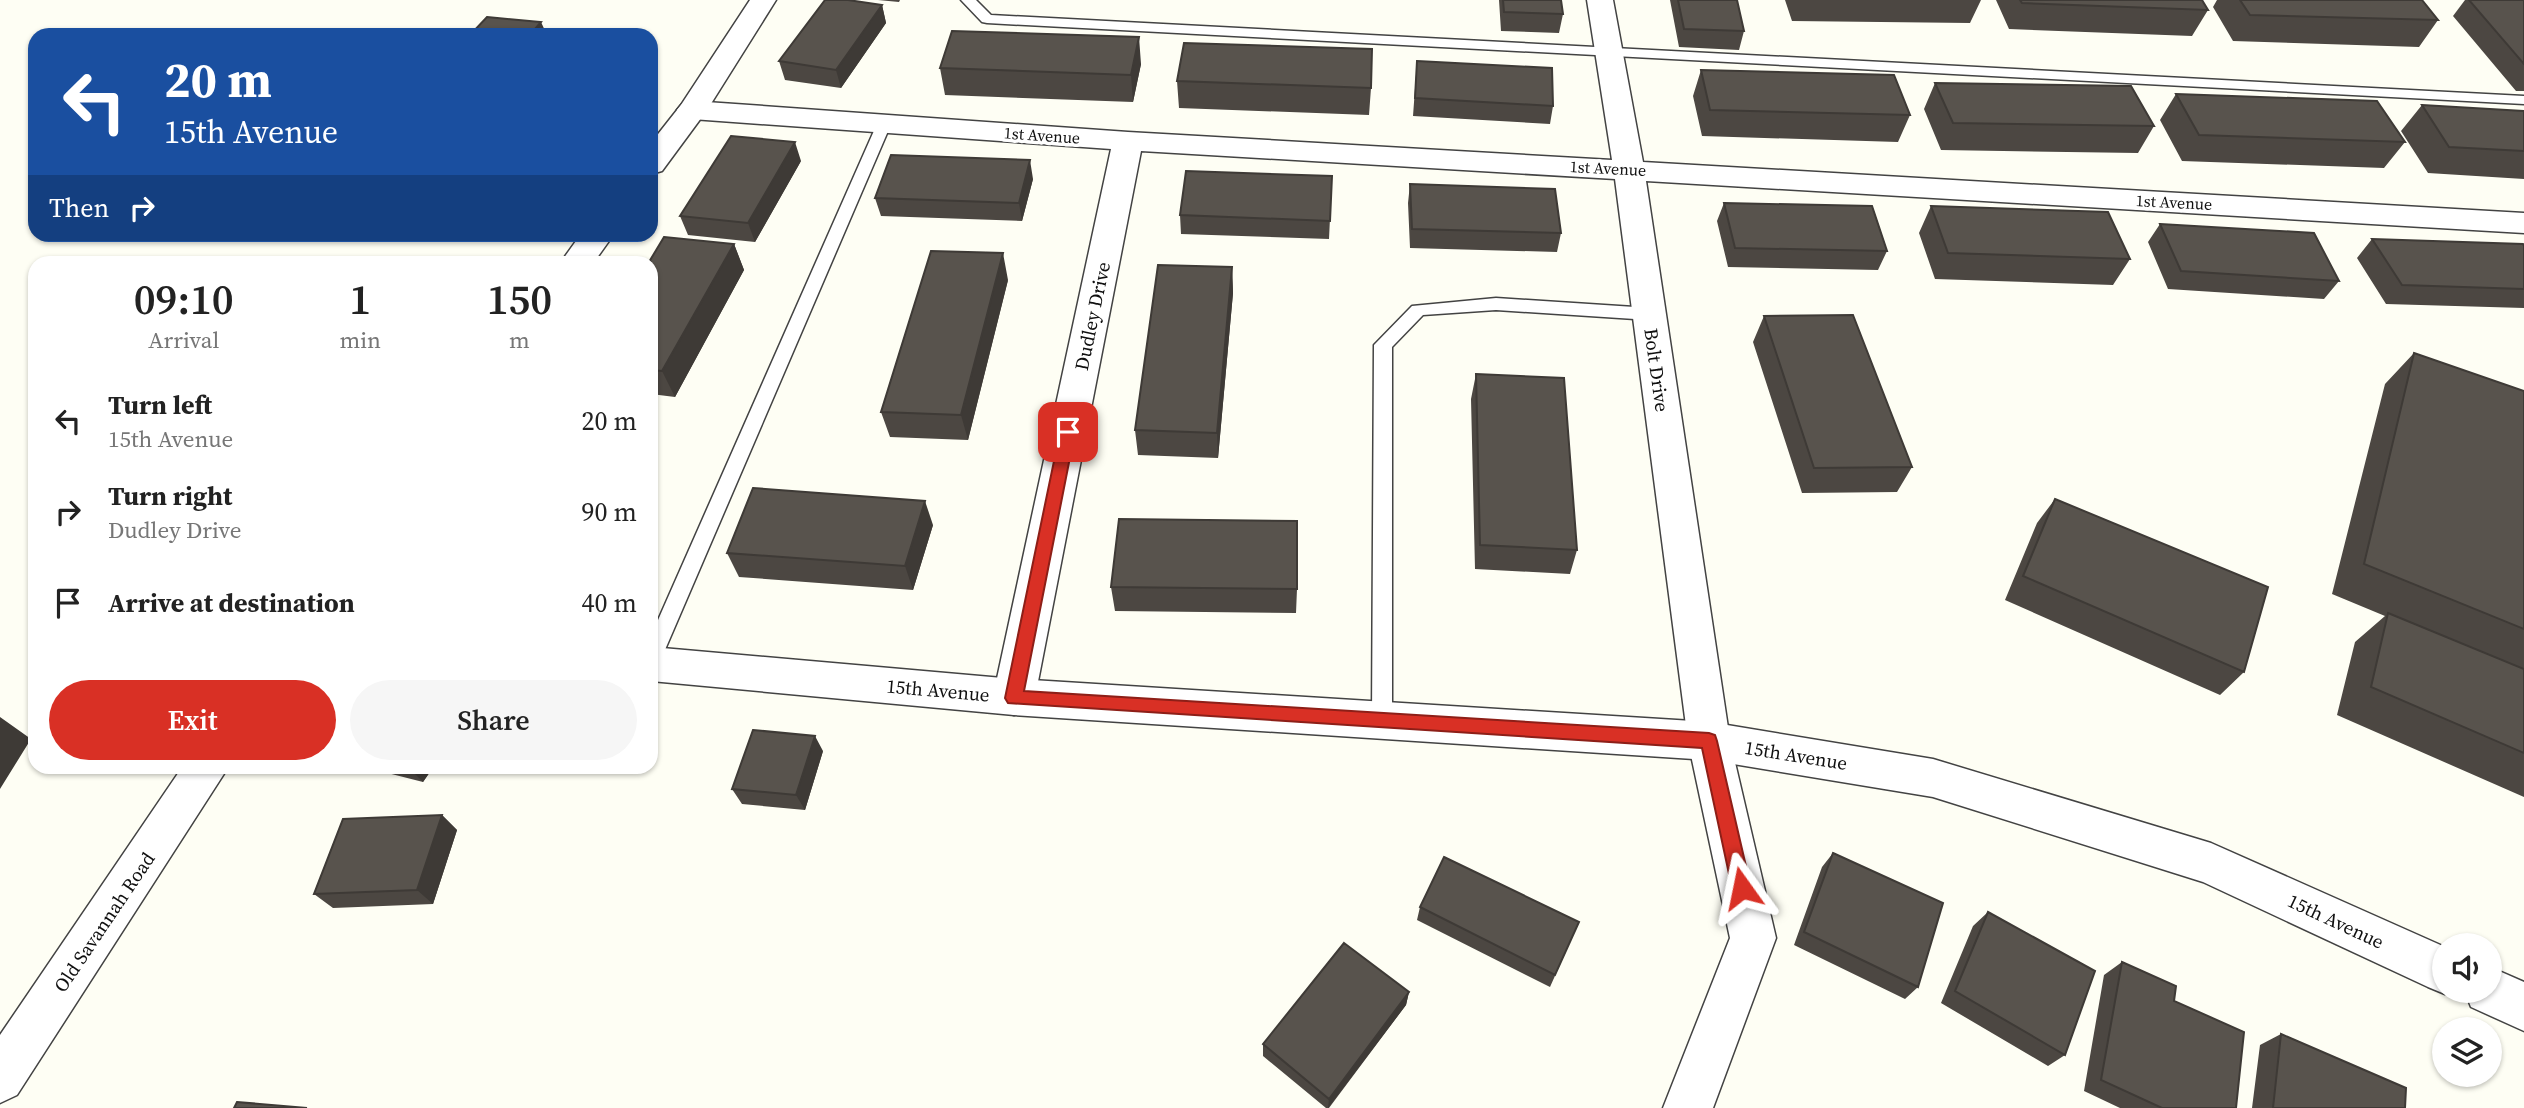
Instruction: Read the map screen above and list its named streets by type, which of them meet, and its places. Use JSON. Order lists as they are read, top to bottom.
{
  "streets": {
    "street": [
      "1st Avenue",
      "Dudley Drive",
      "Bolt Drive",
      "15th Avenue",
      "Old Savannah Road"
    ]
  },
  "crossings": [
    ["1st Avenue", "Dudley Drive"],
    ["1st Avenue", "Bolt Drive"],
    ["Dudley Drive", "15th Avenue"],
    ["Bolt Drive", "15th Avenue"]
  ],
  "page": {
    "turn": ["20 m", "15th Avenue"],
    "then": "Then",
    "eta": [
      "09:10",
      "Arrival",
      "1",
      "min",
      "150",
      "m"
    ],
    "list": [
      {
        "name": "Turn left",
        "note": "15th Avenue",
        "value": "20 m"
      },
      {
        "name": "Turn right",
        "note": "Dudley Drive",
        "value": "90 m"
      },
      {
        "name": "Arrive at destination",
        "value": "40 m"
      }
    ],
    "buttons": ["Exit", "Share"]
  }
}
